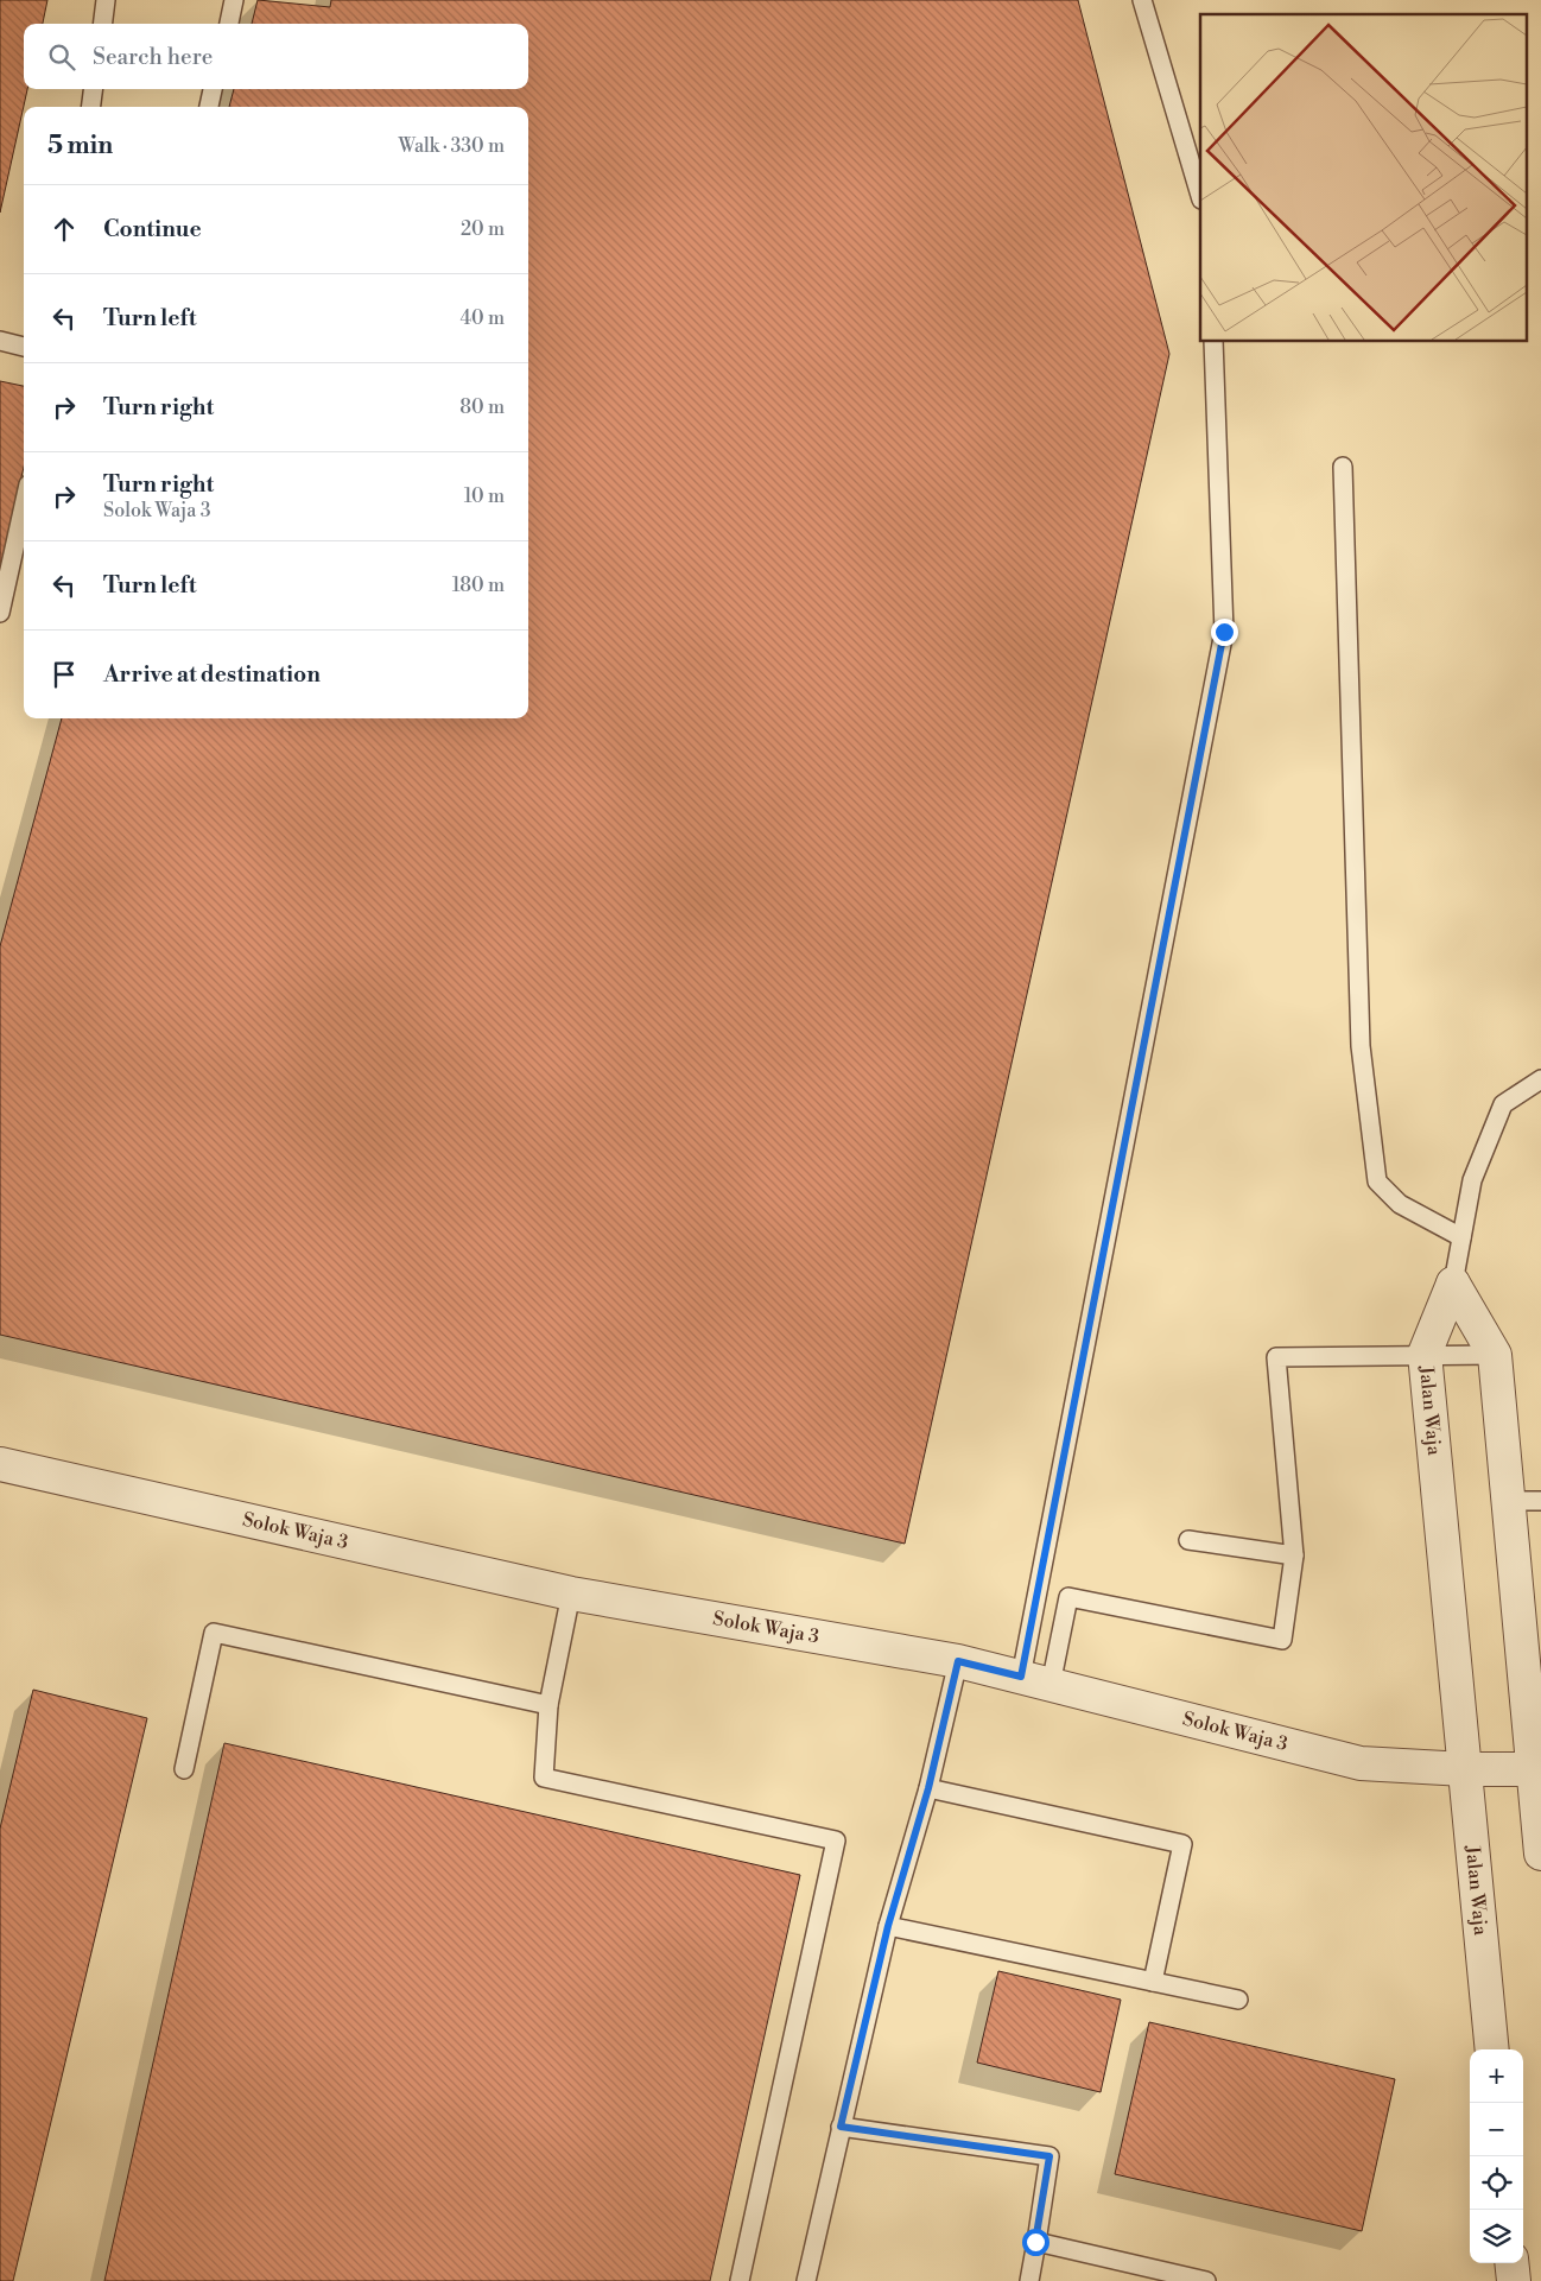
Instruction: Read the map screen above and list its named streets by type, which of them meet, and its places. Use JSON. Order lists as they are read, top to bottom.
{
  "streets": {
    "street": ["Jalan Waja", "Solok Waja 3"]
  },
  "crossings": [
    ["Jalan Waja", "Solok Waja 3"]
  ],
  "page": {
    "search": "Search here",
    "heading": ["5 min", "Walk · 330 m"],
    "list": [
      ["Continue", "20 m"],
      ["Turn left", "40 m"],
      ["Turn right", "80 m"],
      ["Turn right", "Solok Waja 3", "10 m"],
      ["Turn left", "180 m"],
      "Arrive at destination"
    ],
    "map_buttons": ["+", "−"]
  }
}
